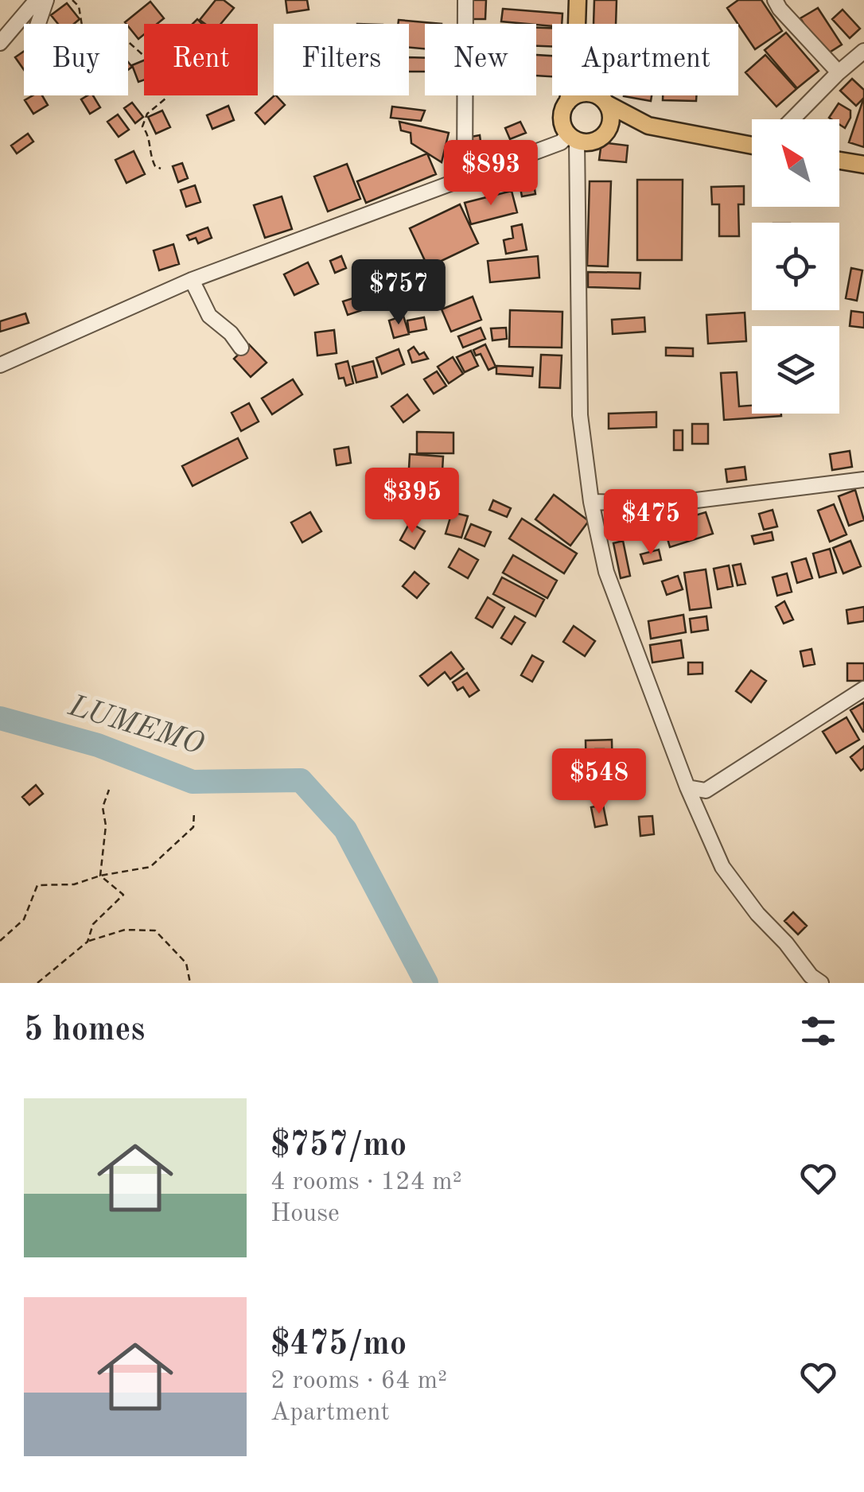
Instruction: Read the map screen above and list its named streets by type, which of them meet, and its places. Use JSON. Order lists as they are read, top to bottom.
{
  "water": ["LUMEMO"],
  "north": "top left",
  "page": {
    "chip": [
      "Buy",
      "Rent",
      "Filters",
      "New",
      "Apartment"
    ],
    "price": [
      "$893",
      "$757",
      "$395",
      "$475",
      "$548"
    ],
    "heading": "5 homes",
    "list": [
      {
        "name": "$757/mo",
        "note": "4 rooms · 124 m² · House"
      },
      {
        "name": "$475/mo",
        "note": "2 rooms · 64 m² · Apartment"
      }
    ]
  }
}
